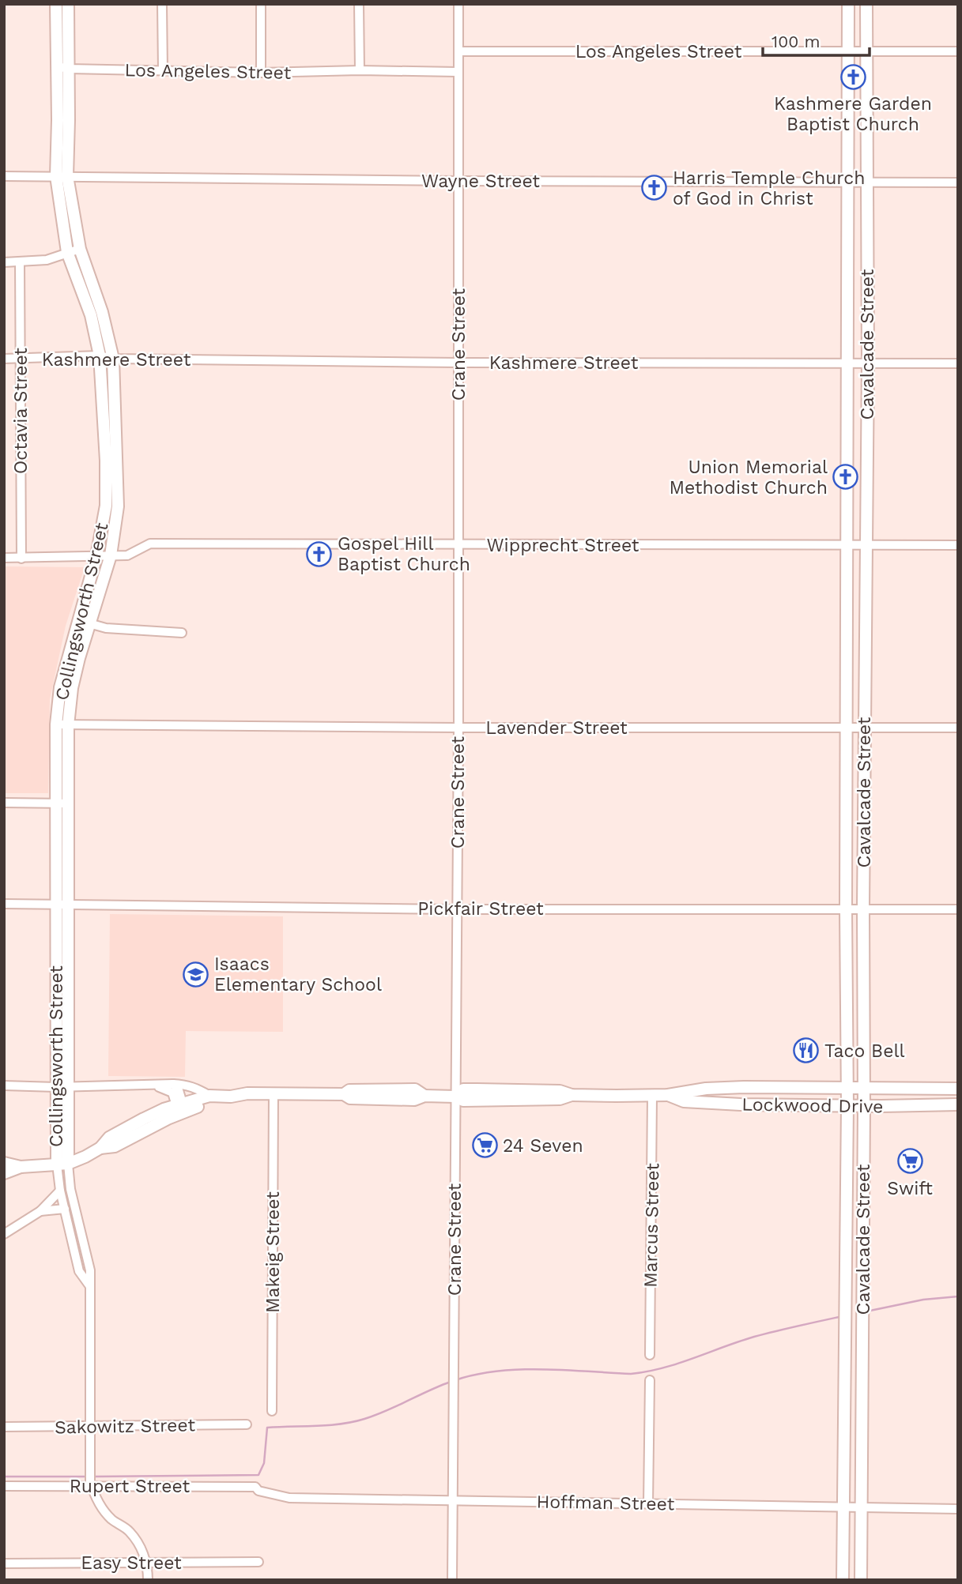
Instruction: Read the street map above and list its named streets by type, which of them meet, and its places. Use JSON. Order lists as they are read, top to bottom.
{
  "streets": {
    "main road": ["Cavalcade Street", "Collingsworth Street", "Lockwood Drive"],
    "street": [
      "Los Angeles Street",
      "Wayne Street",
      "Crane Street",
      "Kashmere Street",
      "Octavia Street",
      "Wipprecht Street",
      "Lavender Street",
      "Pickfair Street",
      "Marcus Street",
      "Makeig Street",
      "Sakowitz Street",
      "Rupert Street",
      "Hoffman Street",
      "Easy Street"
    ]
  },
  "crossings": [
    ["Los Angeles Street", "Crane Street"],
    ["Los Angeles Street", "Cavalcade Street"],
    ["Los Angeles Street", "Collingsworth Street"],
    ["Wayne Street", "Crane Street"],
    ["Wayne Street", "Cavalcade Street"],
    ["Wayne Street", "Collingsworth Street"],
    ["Crane Street", "Kashmere Street"],
    ["Crane Street", "Wipprecht Street"],
    ["Crane Street", "Lavender Street"],
    ["Crane Street", "Pickfair Street"],
    ["Crane Street", "Lockwood Drive"],
    ["Crane Street", "Hoffman Street"],
    ["Cavalcade Street", "Kashmere Street"],
    ["Cavalcade Street", "Wipprecht Street"],
    ["Cavalcade Street", "Lavender Street"],
    ["Cavalcade Street", "Pickfair Street"],
    ["Cavalcade Street", "Lockwood Drive"],
    ["Cavalcade Street", "Hoffman Street"],
    ["Kashmere Street", "Octavia Street"],
    ["Kashmere Street", "Collingsworth Street"],
    ["Octavia Street", "Wipprecht Street"],
    ["Wipprecht Street", "Collingsworth Street"],
    ["Collingsworth Street", "Lavender Street"],
    ["Collingsworth Street", "Pickfair Street"],
    ["Collingsworth Street", "Lockwood Drive"],
    ["Collingsworth Street", "Sakowitz Street"],
    ["Collingsworth Street", "Rupert Street"],
    ["Collingsworth Street", "Easy Street"],
    ["Lockwood Drive", "Marcus Street"],
    ["Lockwood Drive", "Makeig Street"],
    ["Rupert Street", "Hoffman Street"]
  ],
  "places": {
    "church": [
      "Kashmere Garden Baptist Church",
      "Harris Temple Church of God in Christ",
      "Union Memorial Methodist Church",
      "Gospel Hill Baptist Church"
    ],
    "school or university": ["Isaacs Elementary School"],
    "restaurant": ["Taco Bell"],
    "supermarket": ["24 Seven", "Swift"]
  },
  "scale_bar": "100 m"
}
